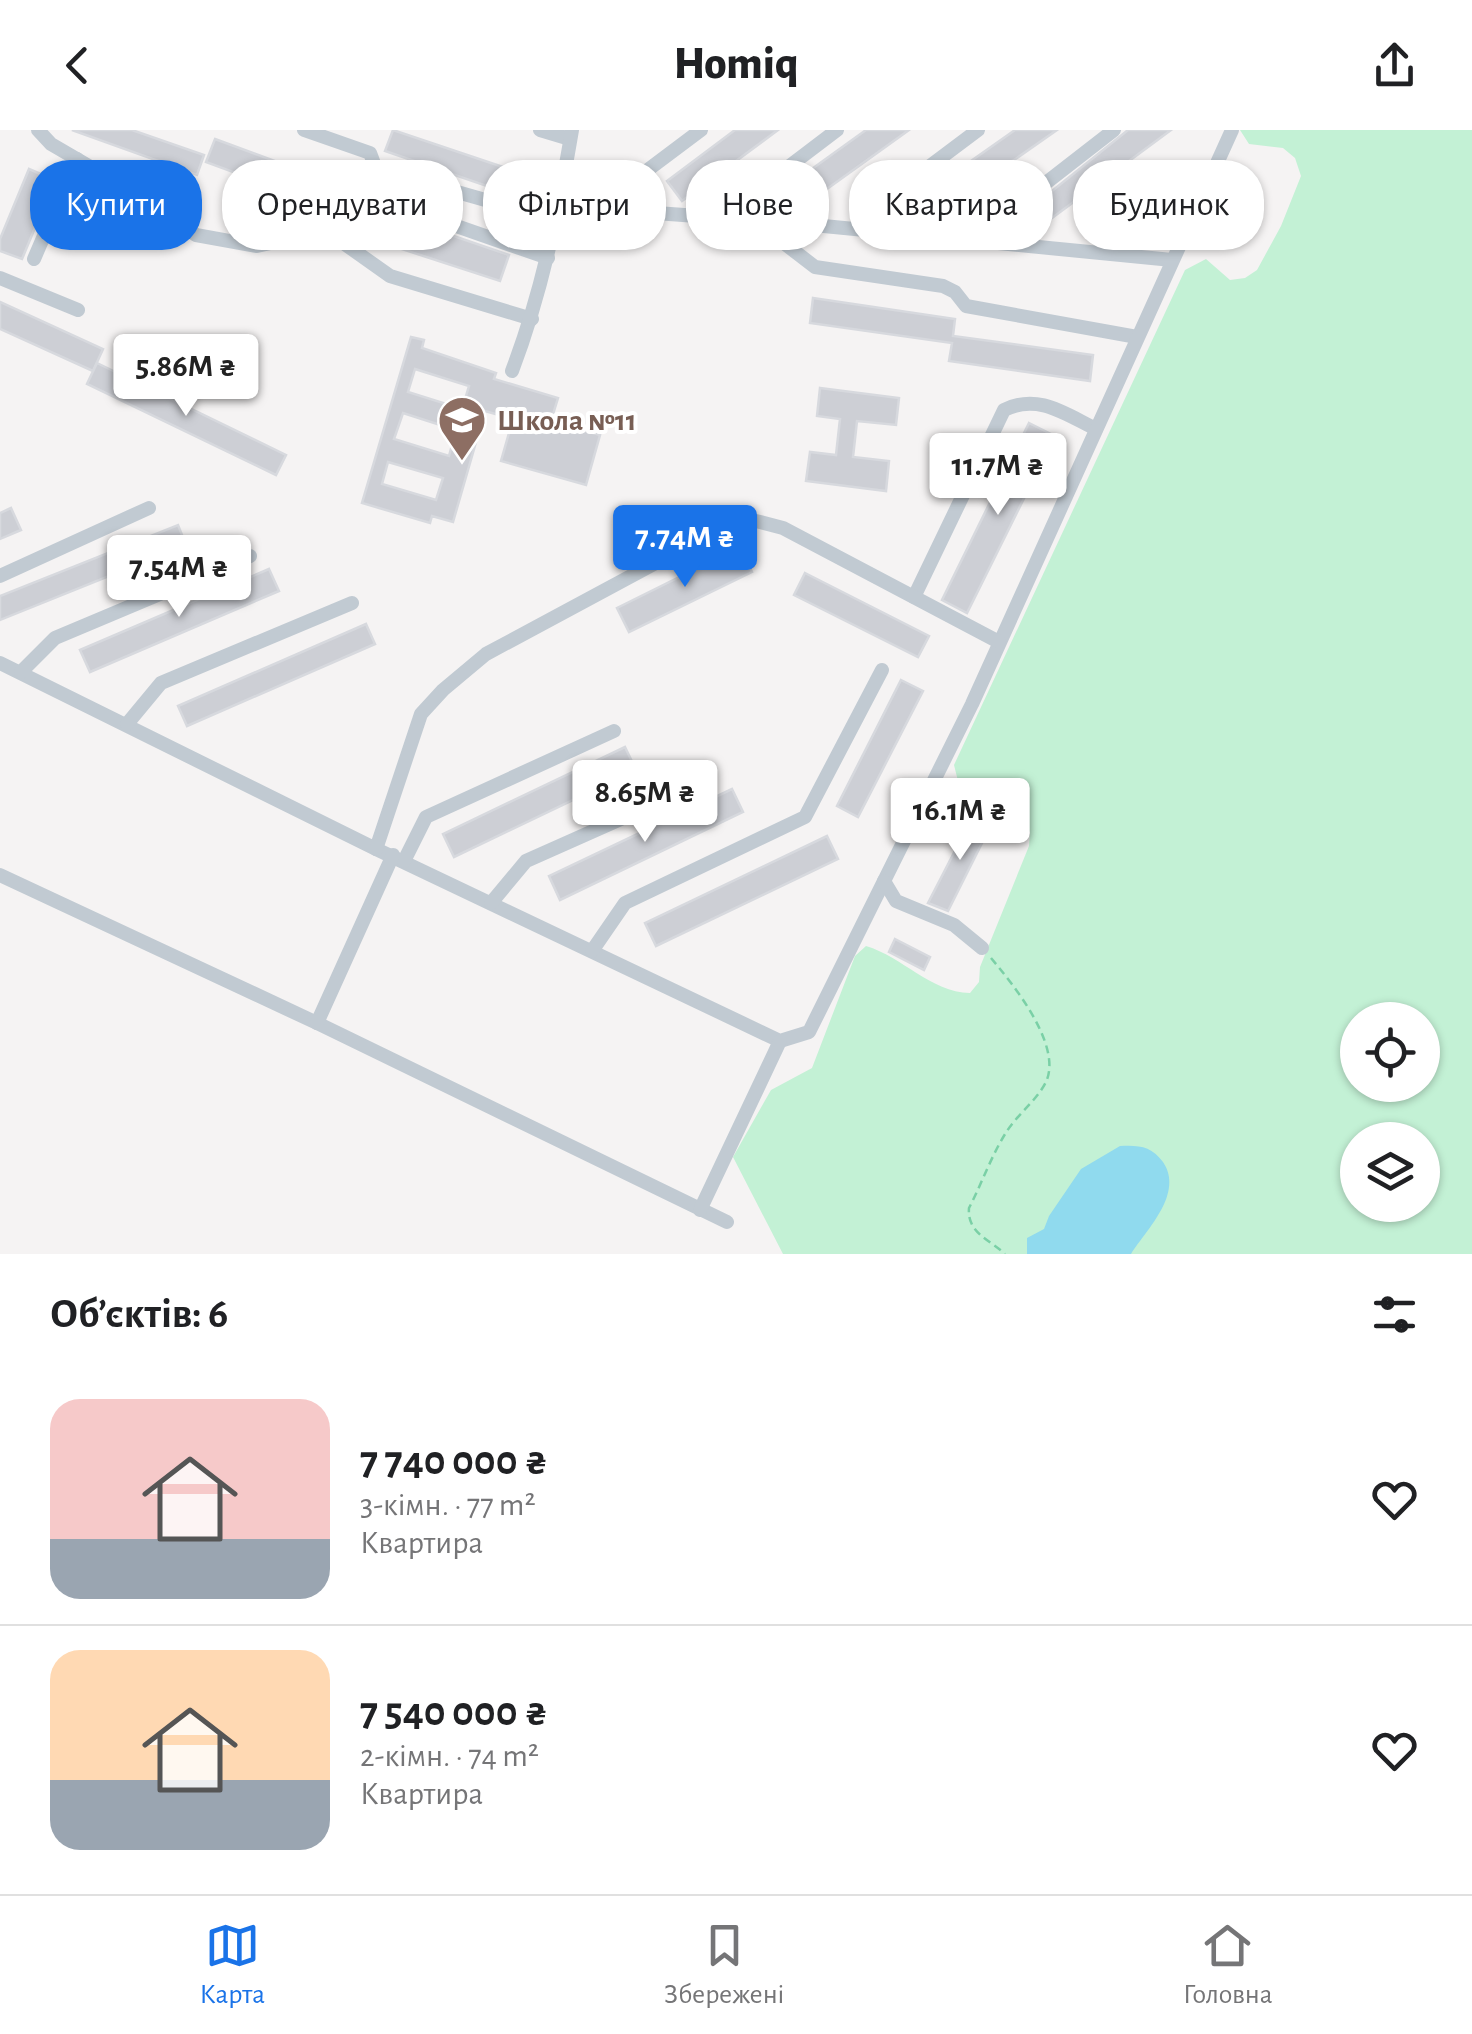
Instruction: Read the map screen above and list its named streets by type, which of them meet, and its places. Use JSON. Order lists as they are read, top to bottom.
{
  "places": {
    "school or university": ["Школа №11"]
  },
  "page": {
    "header": "Homiq",
    "chip": [
      "Купити",
      "Орендувати",
      "Фільтри",
      "Нове",
      "Квартира",
      "Будинок"
    ],
    "price": [
      "5.86M ₴",
      "11.7M ₴",
      "7.74M ₴",
      "7.54M ₴",
      "8.65M ₴",
      "16.1M ₴"
    ],
    "heading": "Об’єктів: 6",
    "list": [
      {
        "name": "7 740 000 ₴",
        "note": "3-кімн. · 77 m² · Квартира"
      },
      {
        "name": "7 540 000 ₴",
        "note": "2-кімн. · 74 m² · Квартира"
      }
    ],
    "tabs": ["Карта", "Збережені", "Головна"]
  }
}
